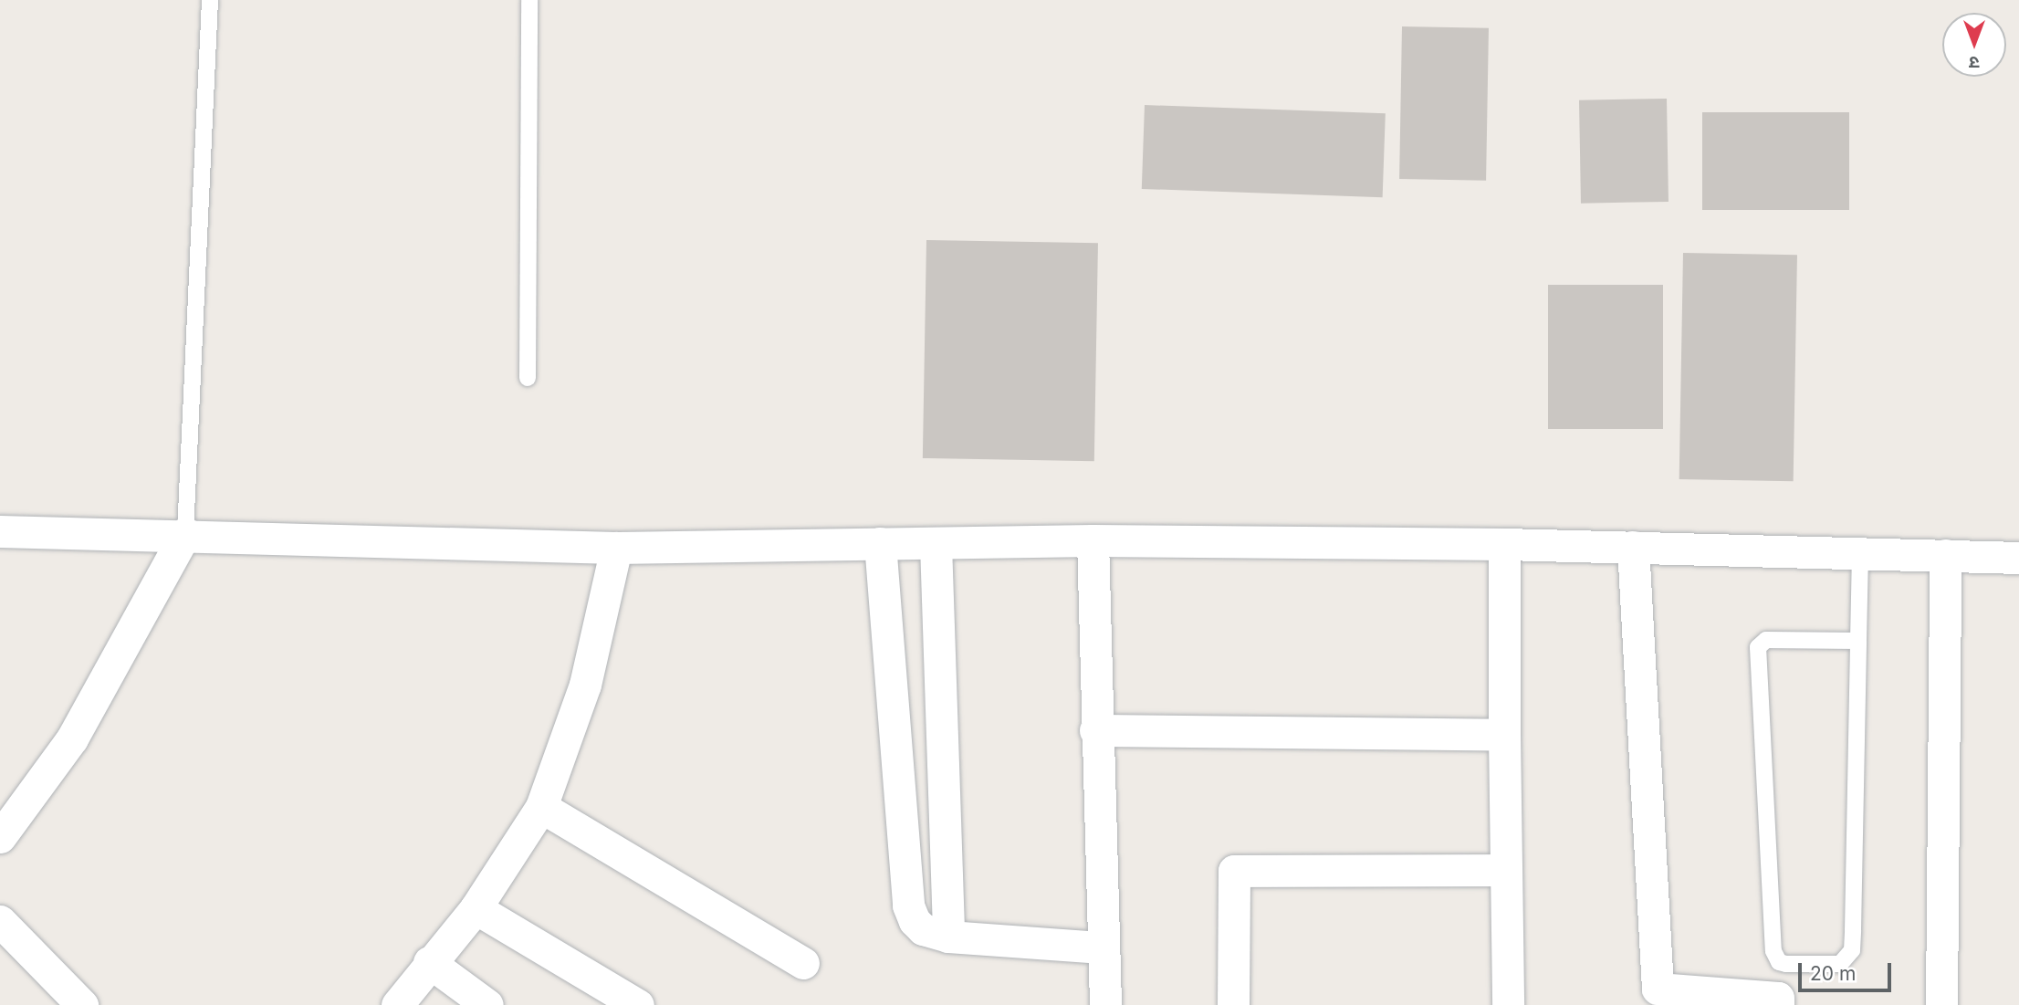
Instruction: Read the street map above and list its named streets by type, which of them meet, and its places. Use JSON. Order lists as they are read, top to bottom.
{
  "scale_bar": "20 m",
  "north": "bottom"
}
